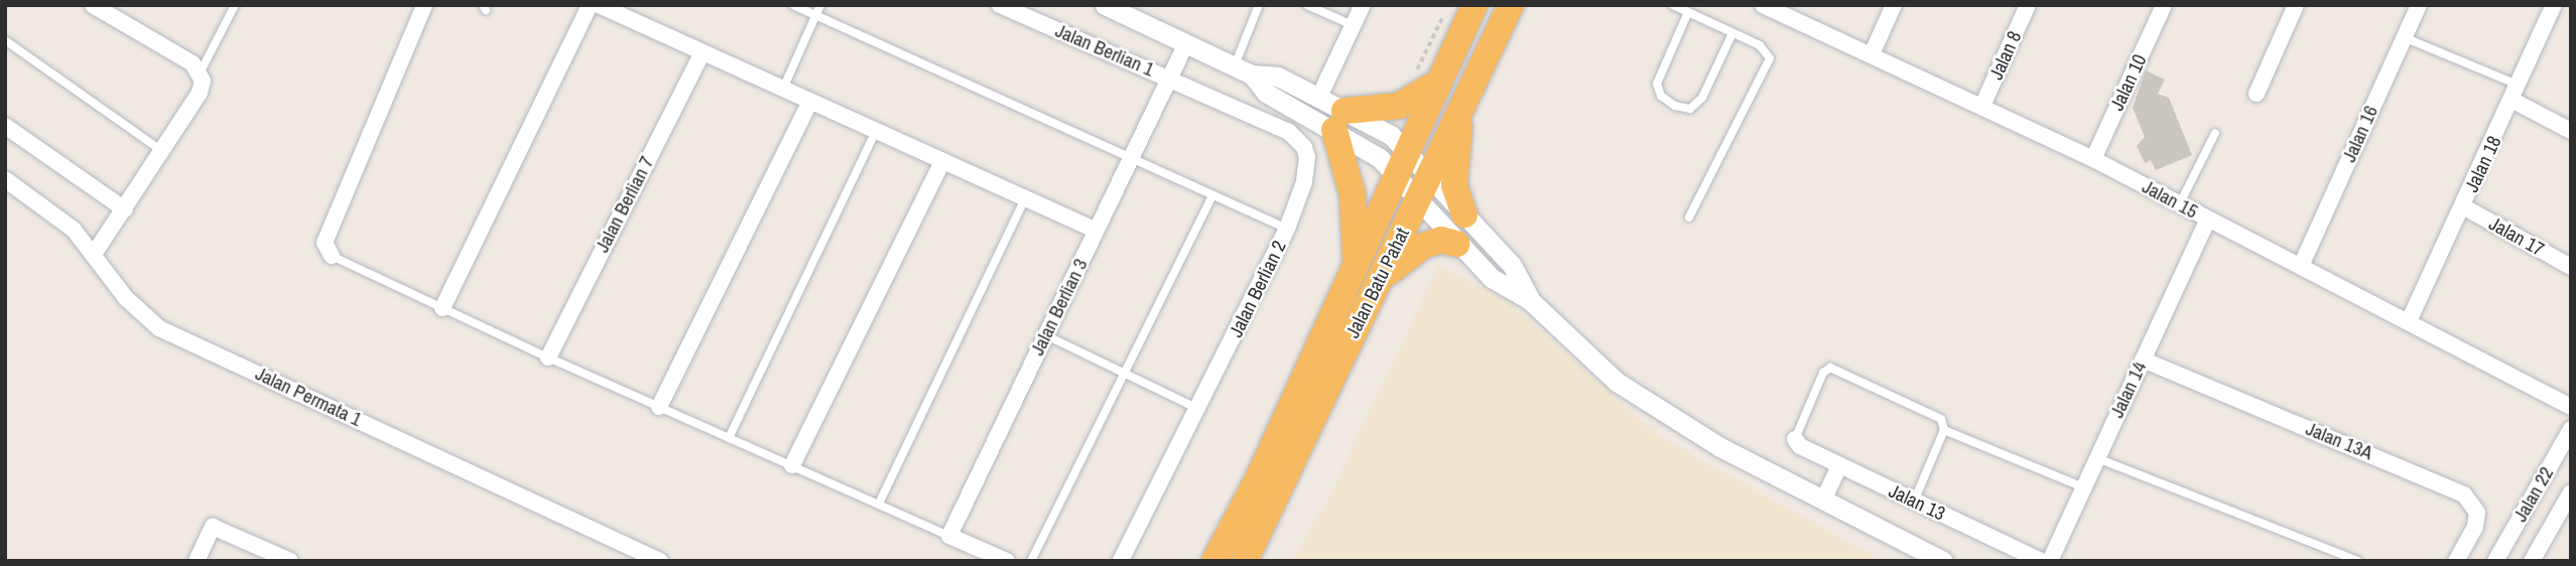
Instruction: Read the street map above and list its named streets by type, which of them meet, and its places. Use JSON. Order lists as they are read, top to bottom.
{
  "streets": {
    "highway": ["Jalan Batu Pahat"],
    "street": [
      "Jalan Berlian 1",
      "Jalan 8",
      "Jalan 10",
      "Jalan 16",
      "Jalan 18",
      "Jalan 15",
      "Jalan Berlian 7",
      "Jalan 17",
      "Jalan Berlian 2",
      "Jalan Berlian 3",
      "Jalan 14",
      "Jalan Permata 1",
      "Jalan 13A",
      "Jalan 22",
      "Jalan 13"
    ]
  },
  "crossings": [
    ["Jalan Berlian 1", "Jalan Berlian 2"],
    ["Jalan Berlian 1", "Jalan Berlian 3"],
    ["Jalan 8", "Jalan 15"],
    ["Jalan 10", "Jalan 15"],
    ["Jalan 16", "Jalan 15"],
    ["Jalan 18", "Jalan 15"],
    ["Jalan 18", "Jalan 17"],
    ["Jalan 15", "Jalan 14"],
    ["Jalan Berlian 2", "Jalan Berlian 3"],
    ["Jalan 14", "Jalan 13A"]
  ]
}
